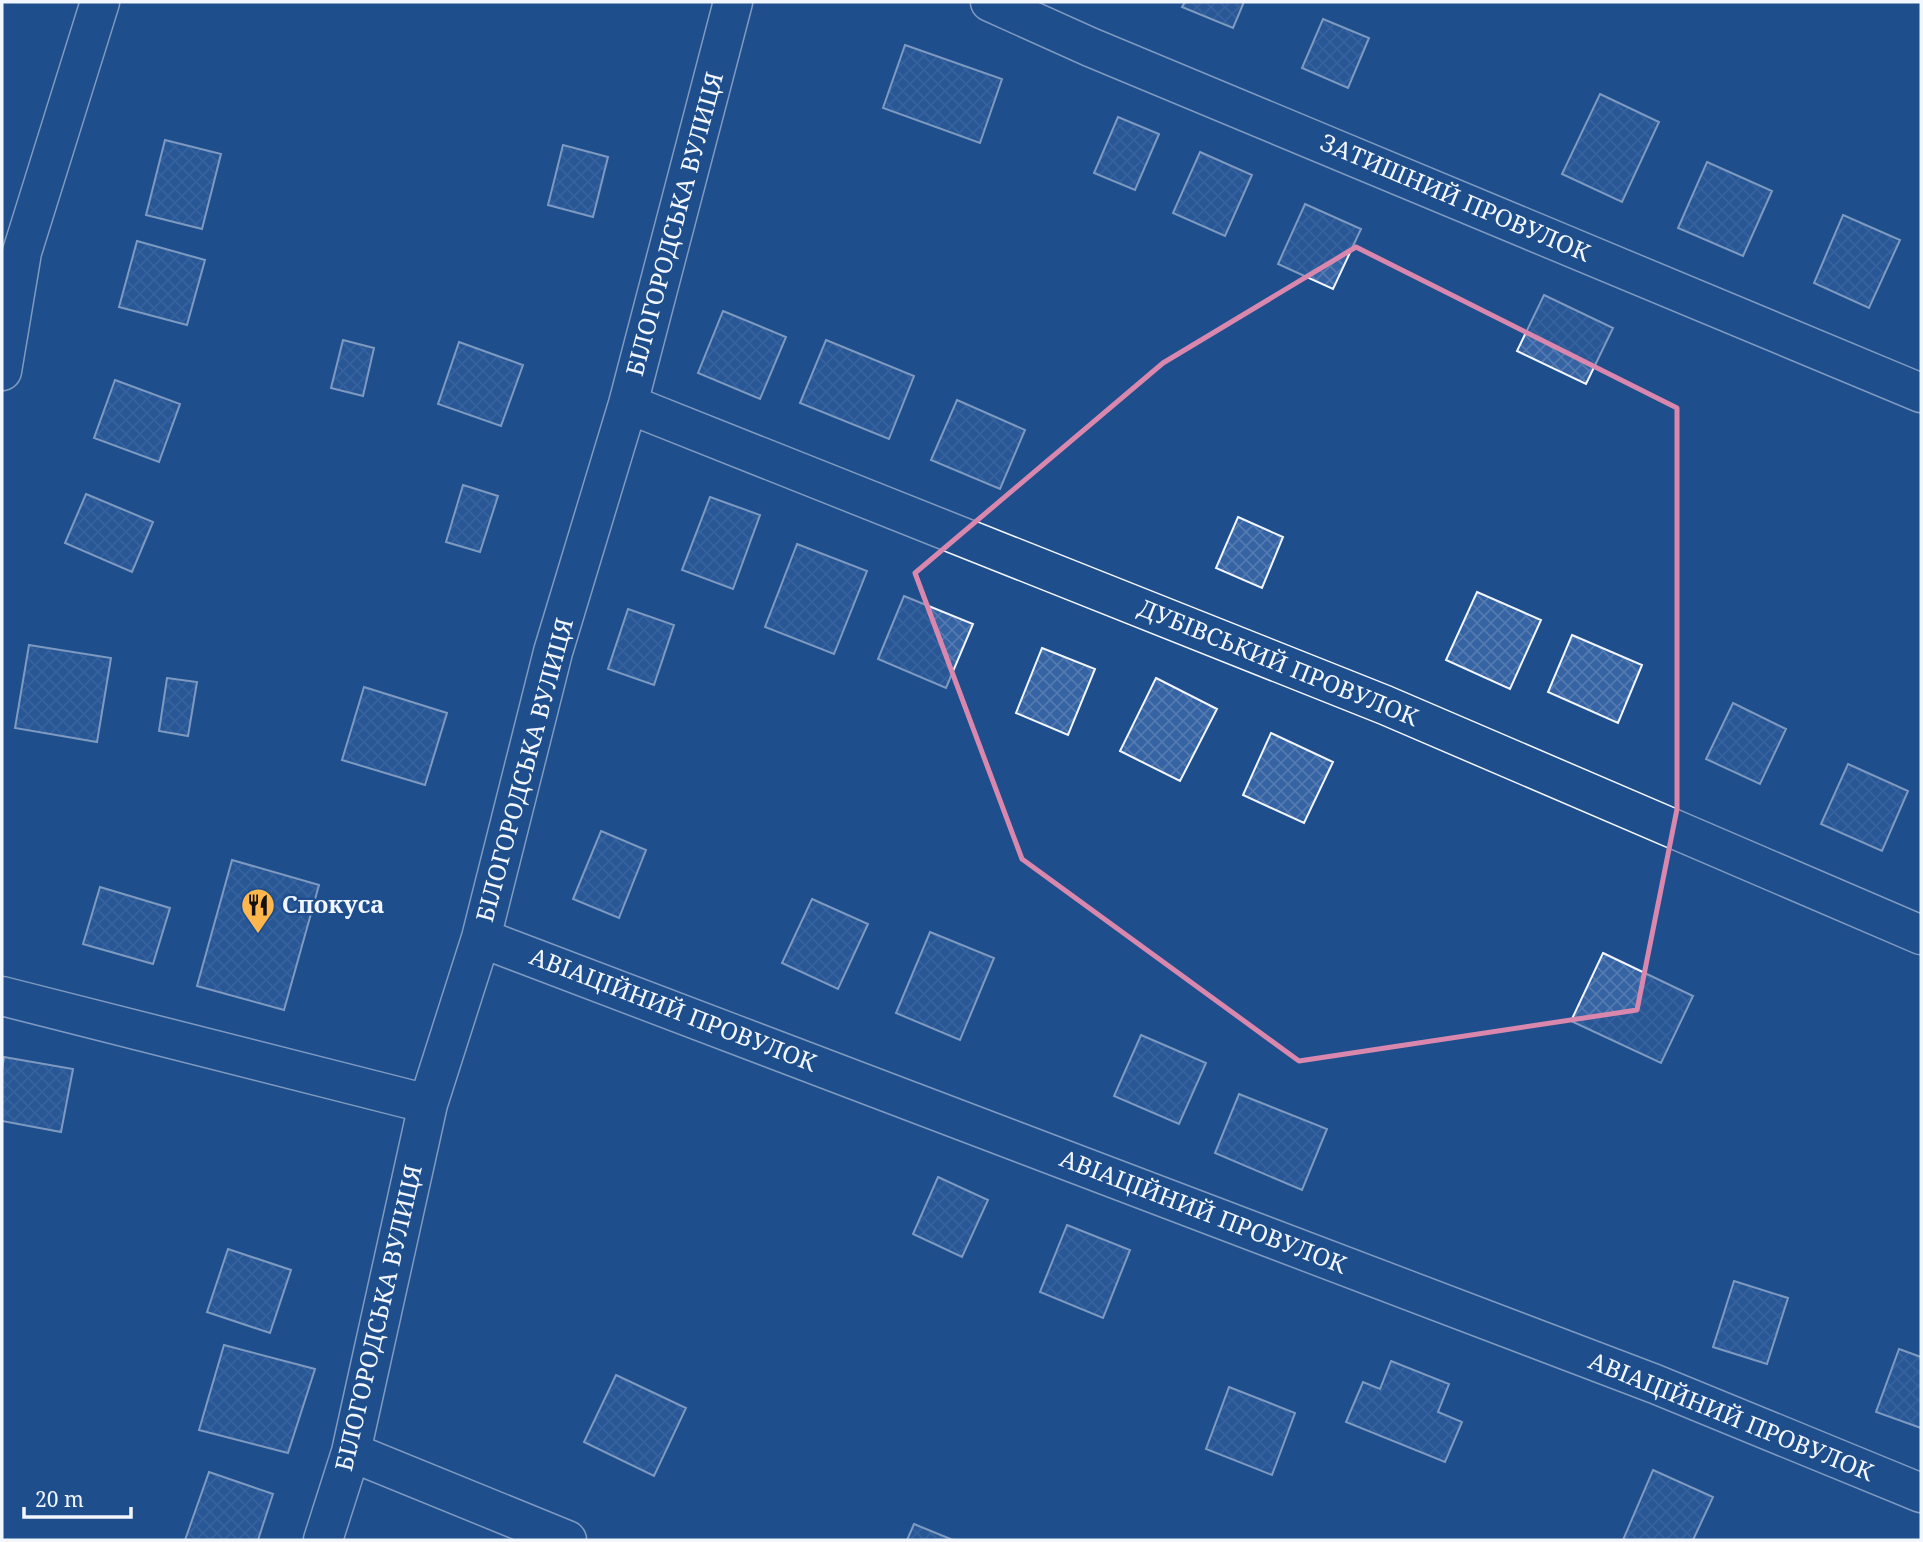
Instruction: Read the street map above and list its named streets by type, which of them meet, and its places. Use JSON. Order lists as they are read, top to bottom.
{
  "streets": {
    "street": [
      "ЗАТИШНИЙ ПРОВУЛОК",
      "БІЛОГОРОДСЬКА ВУЛИЦЯ",
      "ДУБІВСЬКИЙ ПРОВУЛОК",
      "АВІАЦІЙНИЙ ПРОВУЛОК"
    ]
  },
  "crossings": [
    ["БІЛОГОРОДСЬКА ВУЛИЦЯ", "ДУБІВСЬКИЙ ПРОВУЛОК"],
    ["БІЛОГОРОДСЬКА ВУЛИЦЯ", "АВІАЦІЙНИЙ ПРОВУЛОК"]
  ],
  "places": {
    "restaurant": ["Спокуса"]
  },
  "scale_bar": "20 m"
}
